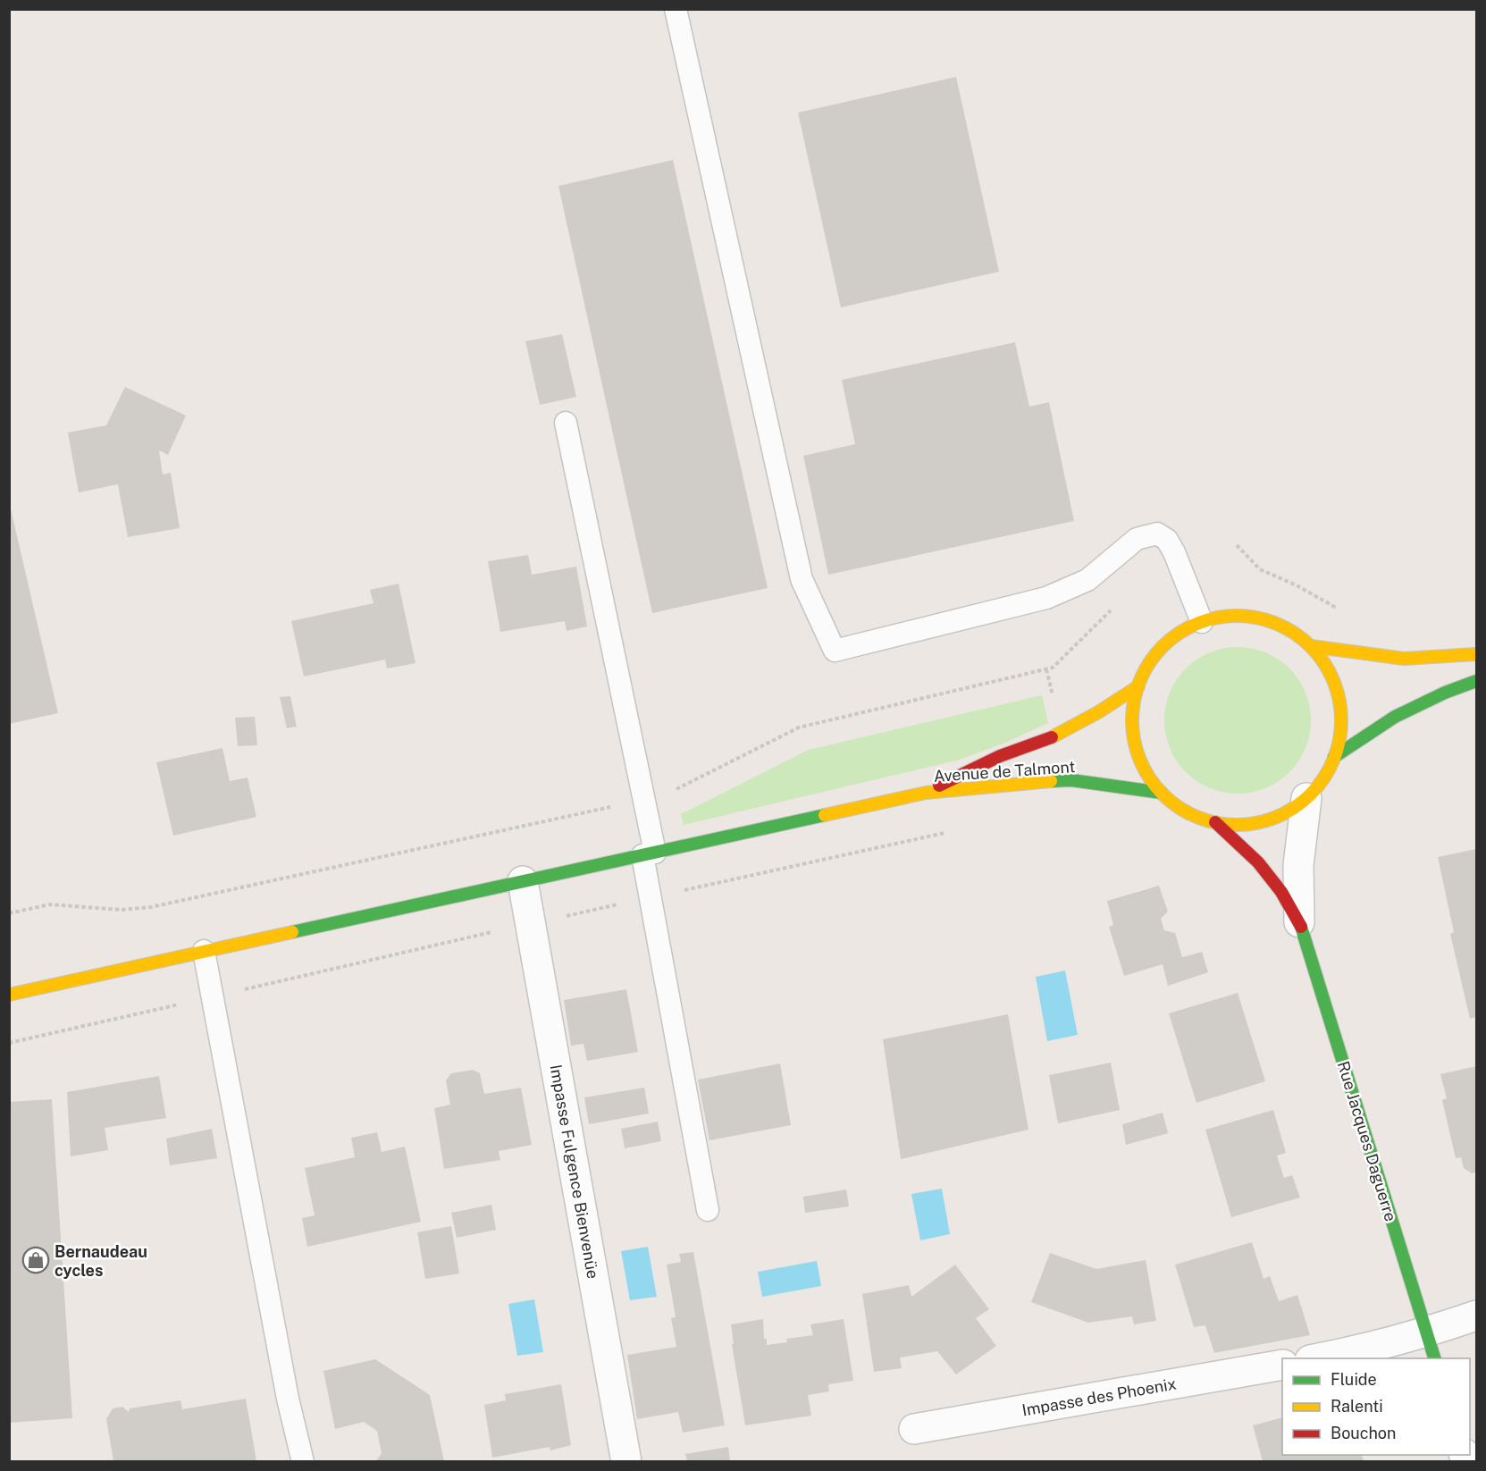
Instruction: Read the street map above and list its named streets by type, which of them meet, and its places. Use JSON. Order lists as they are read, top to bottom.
{
  "streets": {
    "main road": ["Avenue de Talmont", "Rue Jacques Daguerre"],
    "street": ["Impasse Fulgence Bienvenüe", "Impasse des Phoenix"]
  },
  "places": {
    "shop": ["Bernaudeau cycles"]
  },
  "legend": ["Fluide", "Ralenti", "Bouchon"]
}
